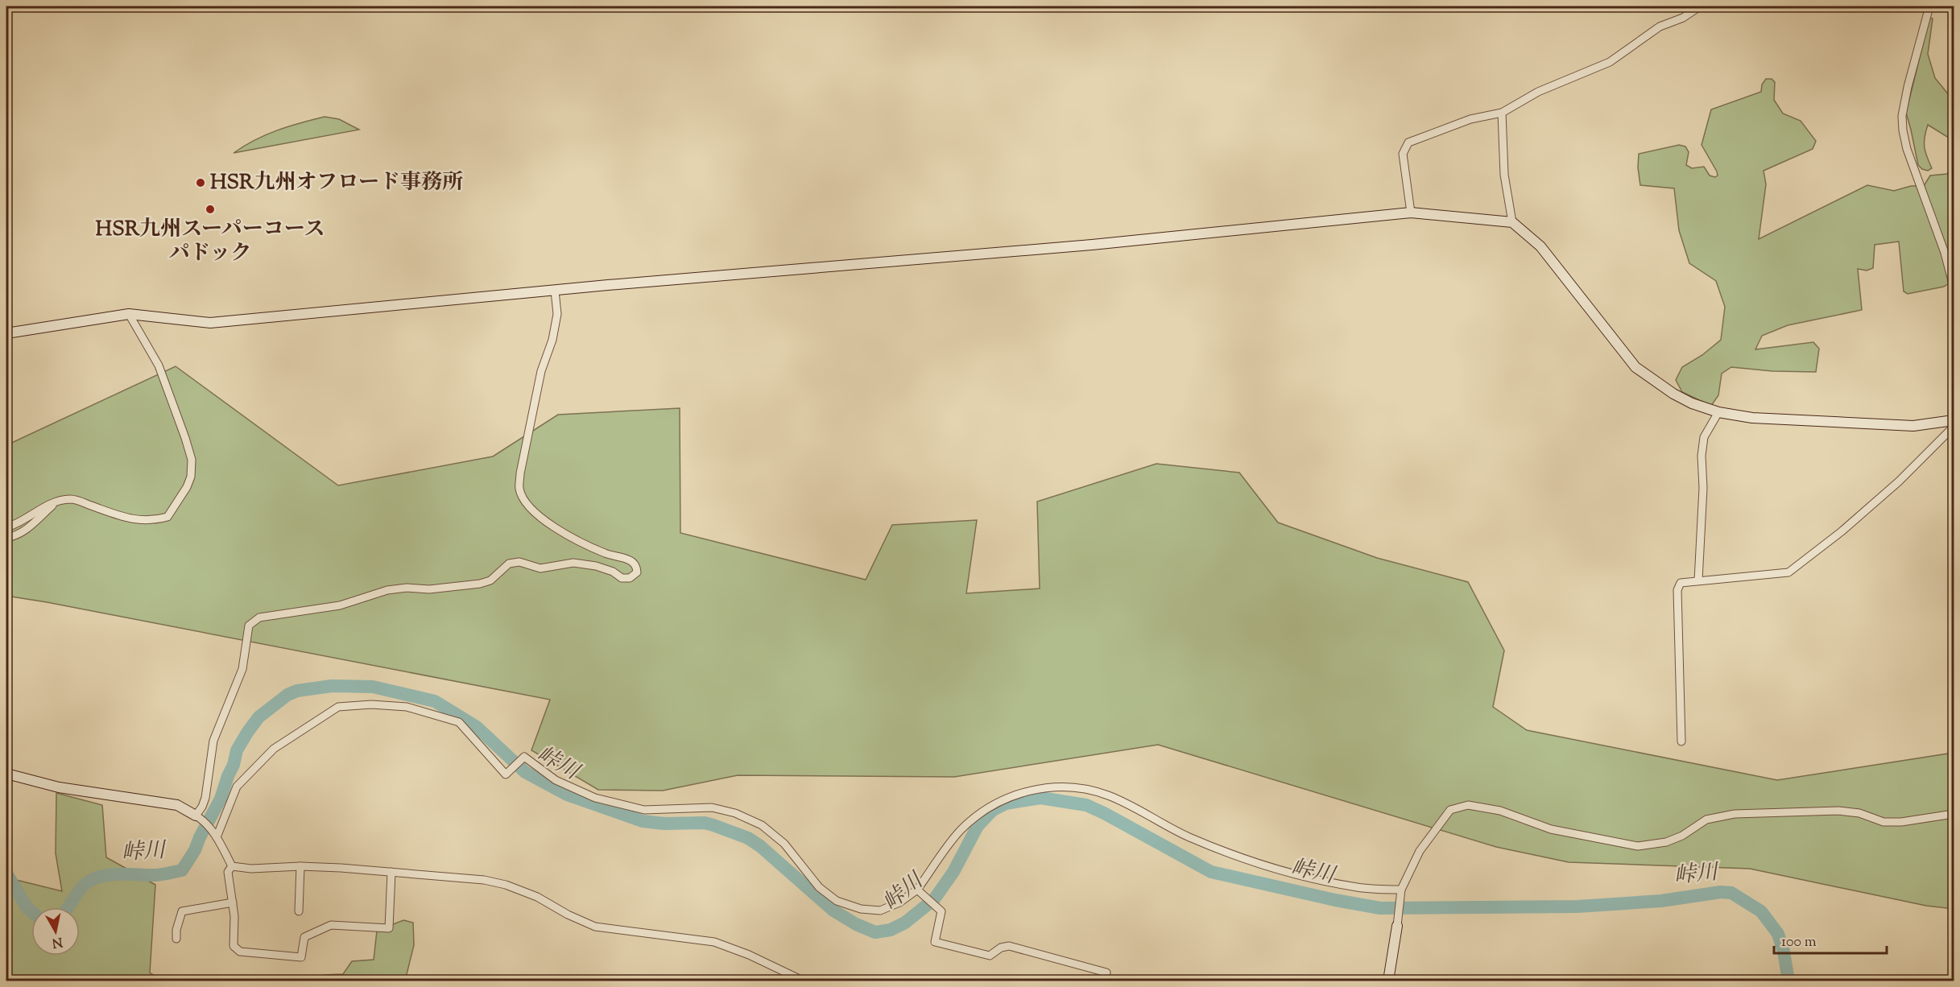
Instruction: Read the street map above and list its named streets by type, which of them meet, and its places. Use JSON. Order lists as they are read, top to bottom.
{
  "water": ["峠川"],
  "places": ["HSR九州オフロード事務所", "HSR九州スーパーコース パドック"],
  "scale_bar": "100 m",
  "north": "bottom"
}
